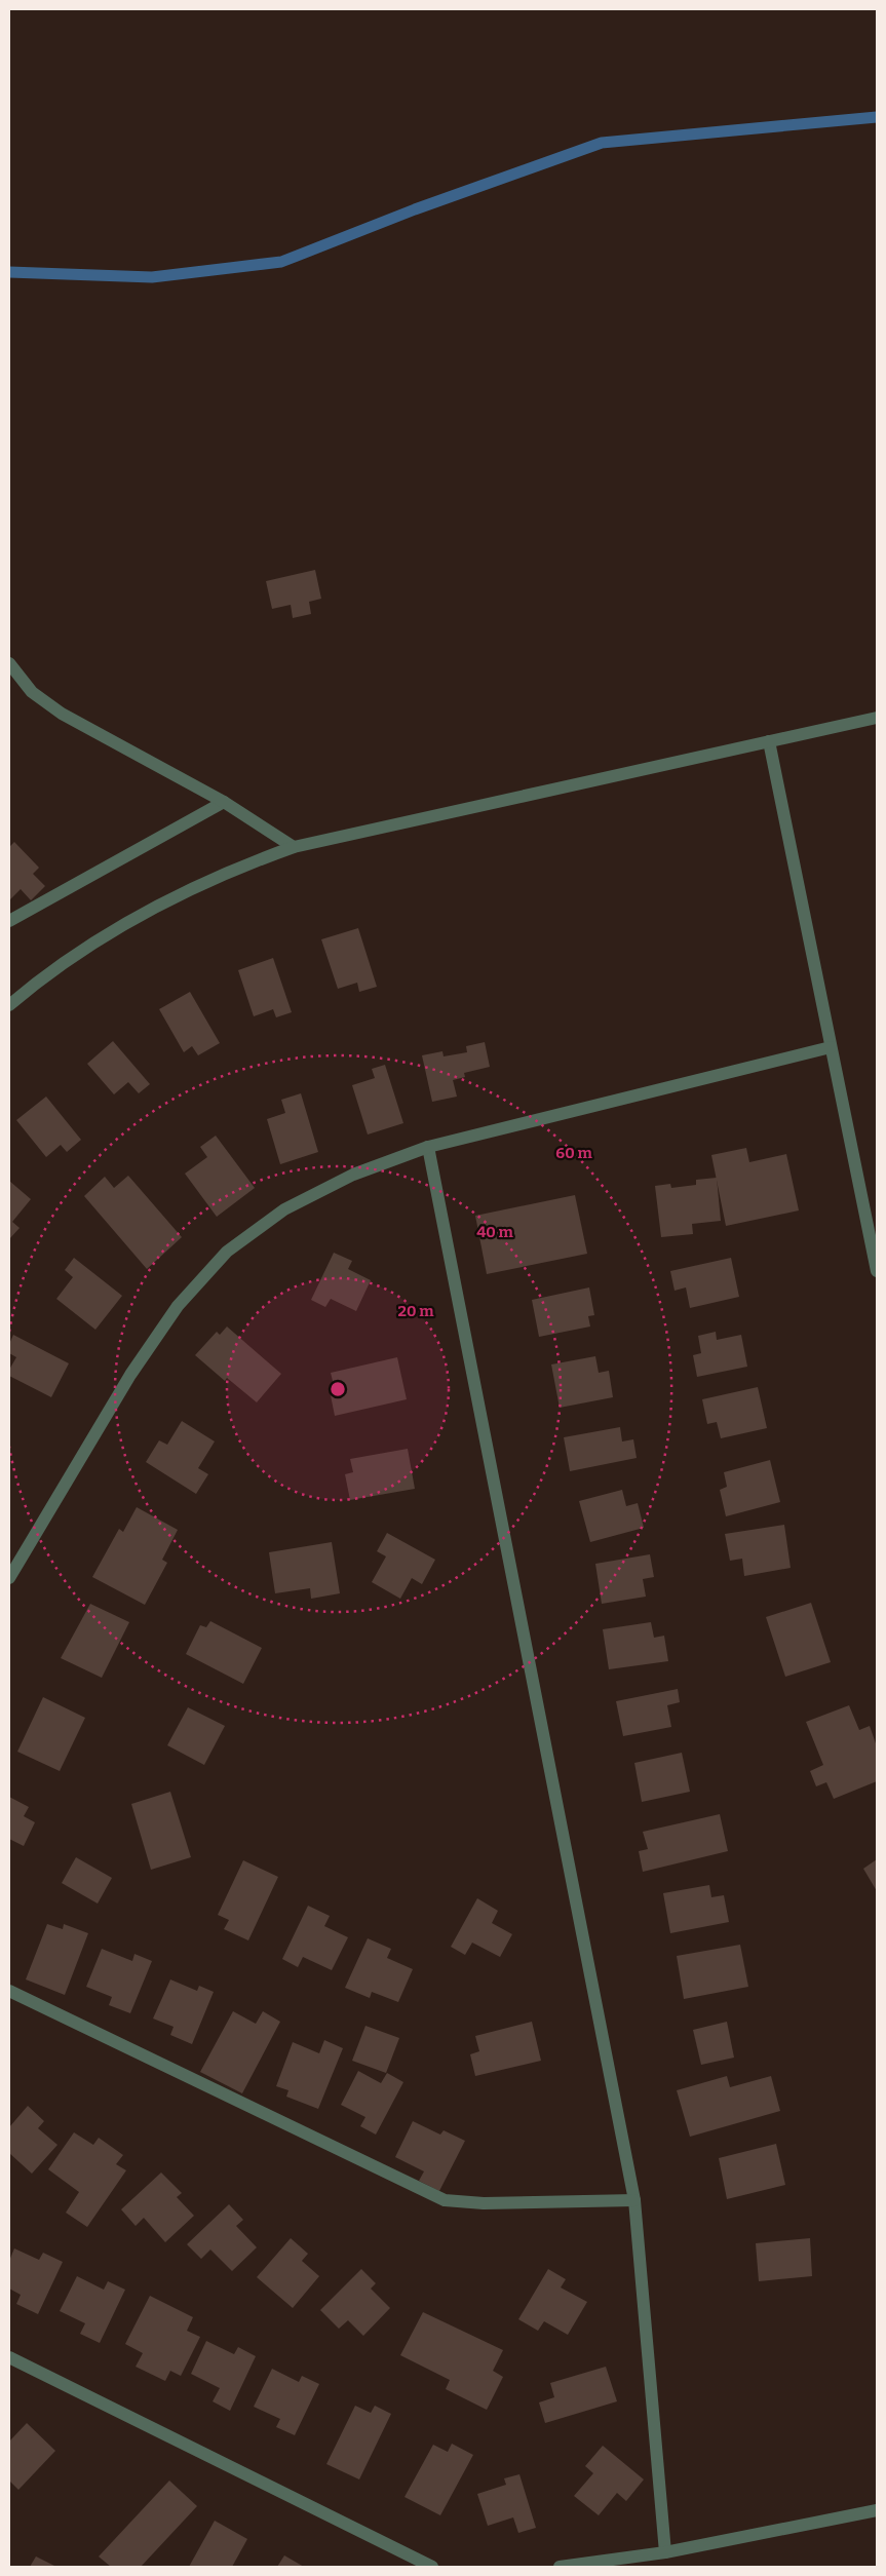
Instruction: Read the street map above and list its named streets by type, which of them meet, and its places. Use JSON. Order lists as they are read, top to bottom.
{
  "rings": ["60 m", "40 m", "20 m"]
}
